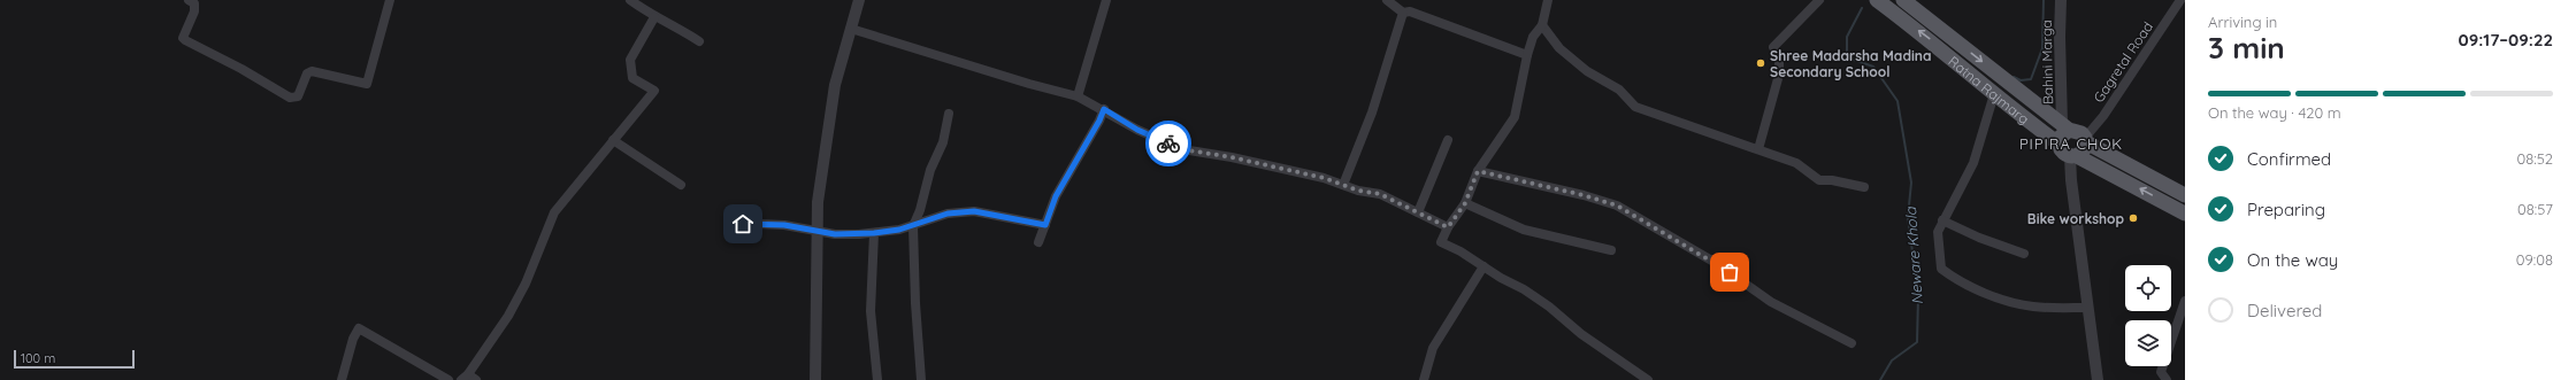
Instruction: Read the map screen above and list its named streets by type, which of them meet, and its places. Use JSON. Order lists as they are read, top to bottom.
{
  "streets": {
    "main road": ["Ratna Rajmarg"],
    "street": ["Bahini Marga", "Gagretal Road"]
  },
  "crossings": [
    ["Bahini Marga", "Gagretal Road"],
    ["Bahini Marga", "Ratna Rajmarg"],
    ["Gagretal Road", "Ratna Rajmarg"]
  ],
  "districts": ["PIPIRA CHOK"],
  "water": ["Neware Khola"],
  "places": ["Shree Madarsha Madina Secondary School", "Bike workshop"],
  "scale_bar": "100 m",
  "page": {
    "heading": ["3 min", "Arriving in", "09:17–09:22"],
    "bar": "On the way · 420 m",
    "list": [
      ["Confirmed", "08:52"],
      ["Preparing", "08:57"],
      ["On the way", "09:08"],
      "Delivered"
    ],
    "scale": "100 m"
  }
}
